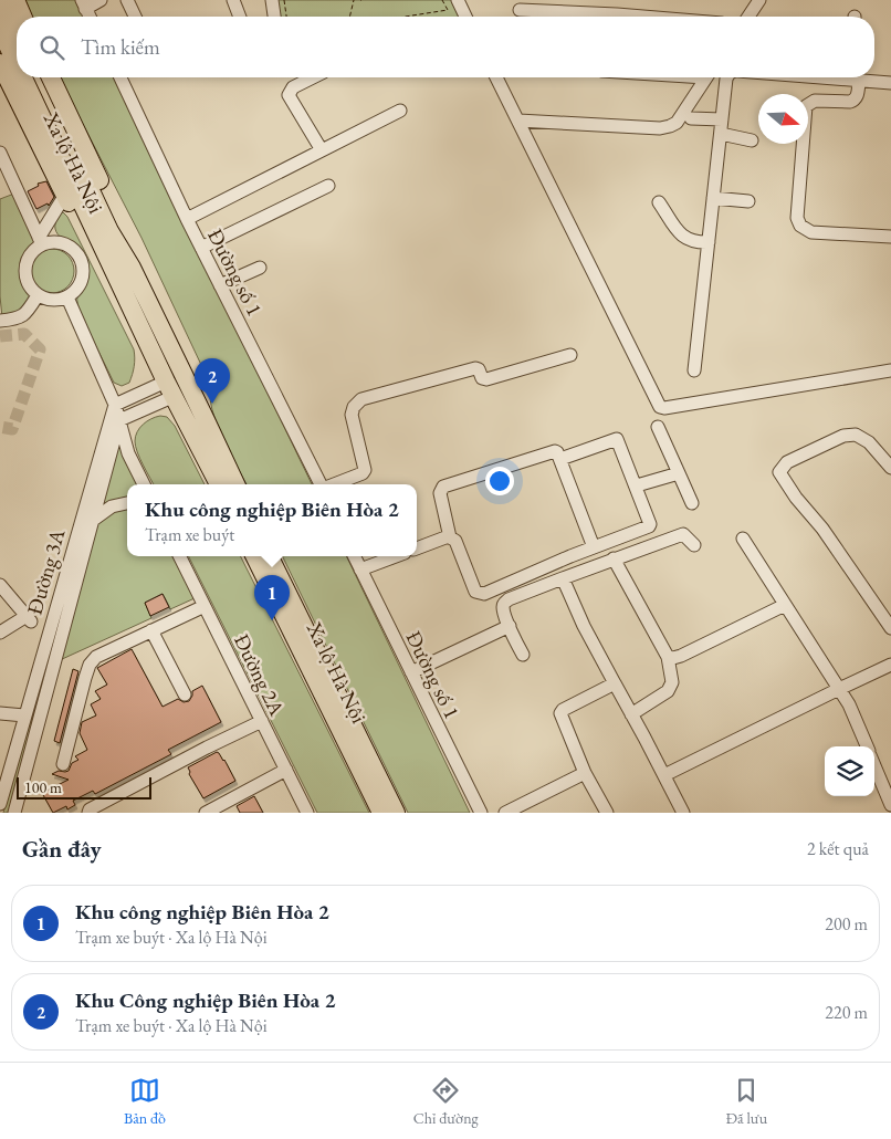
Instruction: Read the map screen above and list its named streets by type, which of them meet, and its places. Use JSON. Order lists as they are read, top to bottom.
{
  "streets": {
    "highway": ["Xa lộ Hà Nội"],
    "street": ["Đường số 1", "Đường 3A", "Đường 2A"]
  },
  "scale_bar": "100 m",
  "north": "right",
  "page": {
    "search": "Tìm kiếm",
    "pins": ["2", "1"],
    "popup": ["Khu công nghiệp Biên Hòa 2", "Trạm xe buýt"],
    "scale": "100 m",
    "heading": ["Gần đây", "2 kết quả"],
    "list": [
      {
        "mark": "1",
        "name": "Khu công nghiệp Biên Hòa 2",
        "note": "Trạm xe buýt · Xa lộ Hà Nội",
        "value": "200 m"
      },
      {
        "mark": "2",
        "name": "Khu Công nghiệp Biên Hòa 2",
        "note": "Trạm xe buýt · Xa lộ Hà Nội",
        "value": "220 m"
      }
    ],
    "nav": ["Bản đồ", "Chỉ đường", "Đã lưu"]
  }
}
